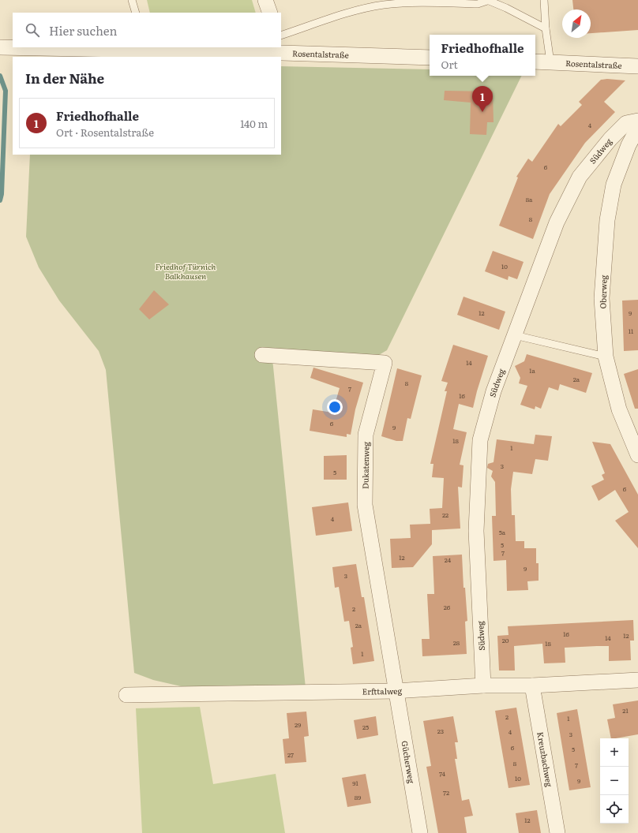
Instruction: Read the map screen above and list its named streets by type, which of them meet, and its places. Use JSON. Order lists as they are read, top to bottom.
{
  "streets": {
    "street": [
      "Rosentalstraße",
      "Südweg",
      "Oberweg",
      "Dukatenweg",
      "Erfttalweg",
      "Kreuzbachweg",
      "Gücherweg"
    ]
  },
  "crossings": [
    ["Südweg", "Erfttalweg"],
    ["Dukatenweg", "Erfttalweg"],
    ["Dukatenweg", "Gücherweg"],
    ["Erfttalweg", "Kreuzbachweg"],
    ["Erfttalweg", "Gücherweg"]
  ],
  "parks": ["Friedhof Türnich Balkhausen"],
  "house_numbers": [
    "4",
    "6",
    "8a",
    "8",
    "10",
    "12",
    "9",
    "11",
    "14",
    "1a",
    "2a",
    "8",
    "7",
    "16",
    "6",
    "9",
    "18",
    "1",
    "3",
    "5",
    "6",
    "22",
    "4",
    "5a",
    "5",
    "7",
    "12",
    "24",
    "9",
    "3",
    "26",
    "2",
    "2a",
    "16",
    "12",
    "14",
    "20",
    "28",
    "18",
    "1",
    "21",
    "2",
    "1",
    "29",
    "25",
    "23",
    "4",
    "3",
    "6",
    "5",
    "27",
    "8",
    "7",
    "74",
    "10",
    "9",
    "91",
    "72",
    "89",
    "12"
  ],
  "north": "top right",
  "page": {
    "search": "Hier suchen",
    "popup": ["Friedhofhalle", "Ort"],
    "heading": "In der Nähe",
    "pins": "1",
    "list": [
      {
        "mark": "1",
        "name": "Friedhofhalle",
        "note": "Ort · Rosentalstraße",
        "value": "140 m"
      }
    ],
    "map_buttons": ["+", "−"]
  }
}
